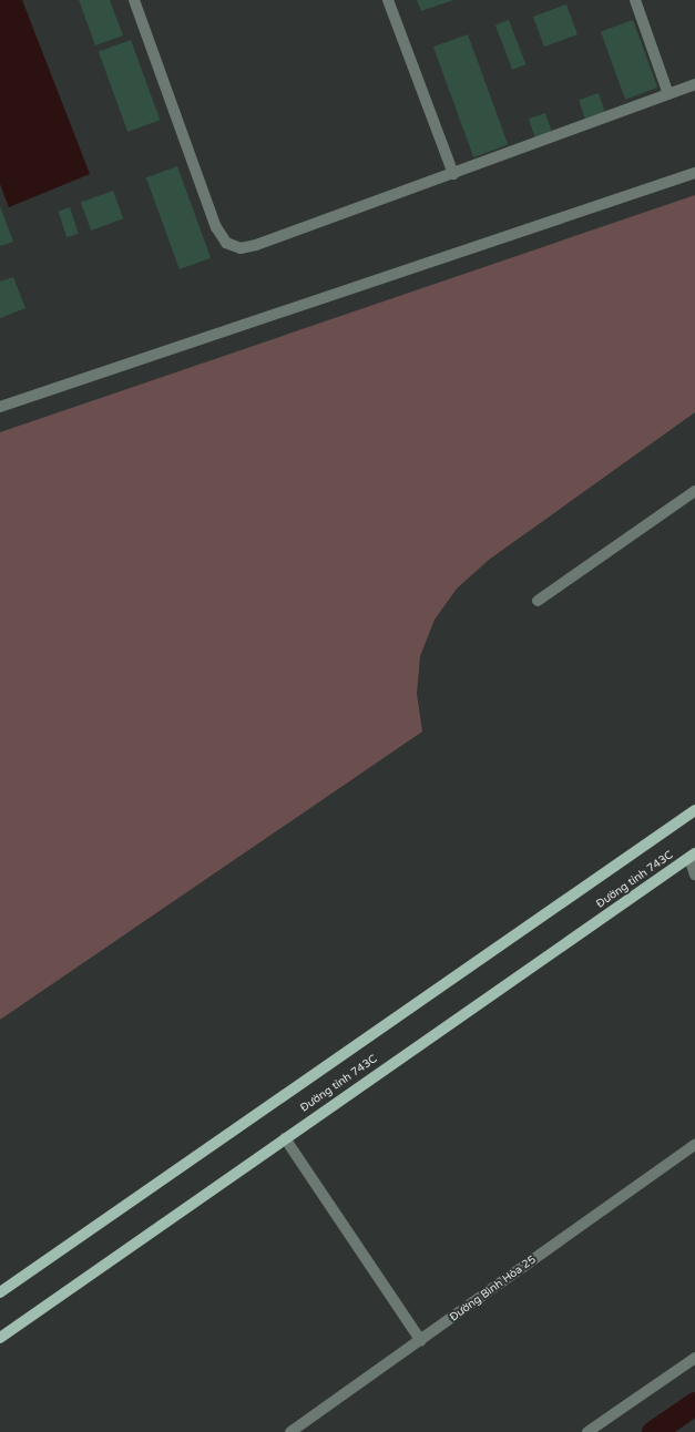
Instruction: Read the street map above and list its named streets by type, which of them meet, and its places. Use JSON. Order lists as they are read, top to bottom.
{
  "streets": {
    "main road": ["Đường tỉnh 743C"],
    "street": ["Đường Bình Hòa 25"]
  }
}
